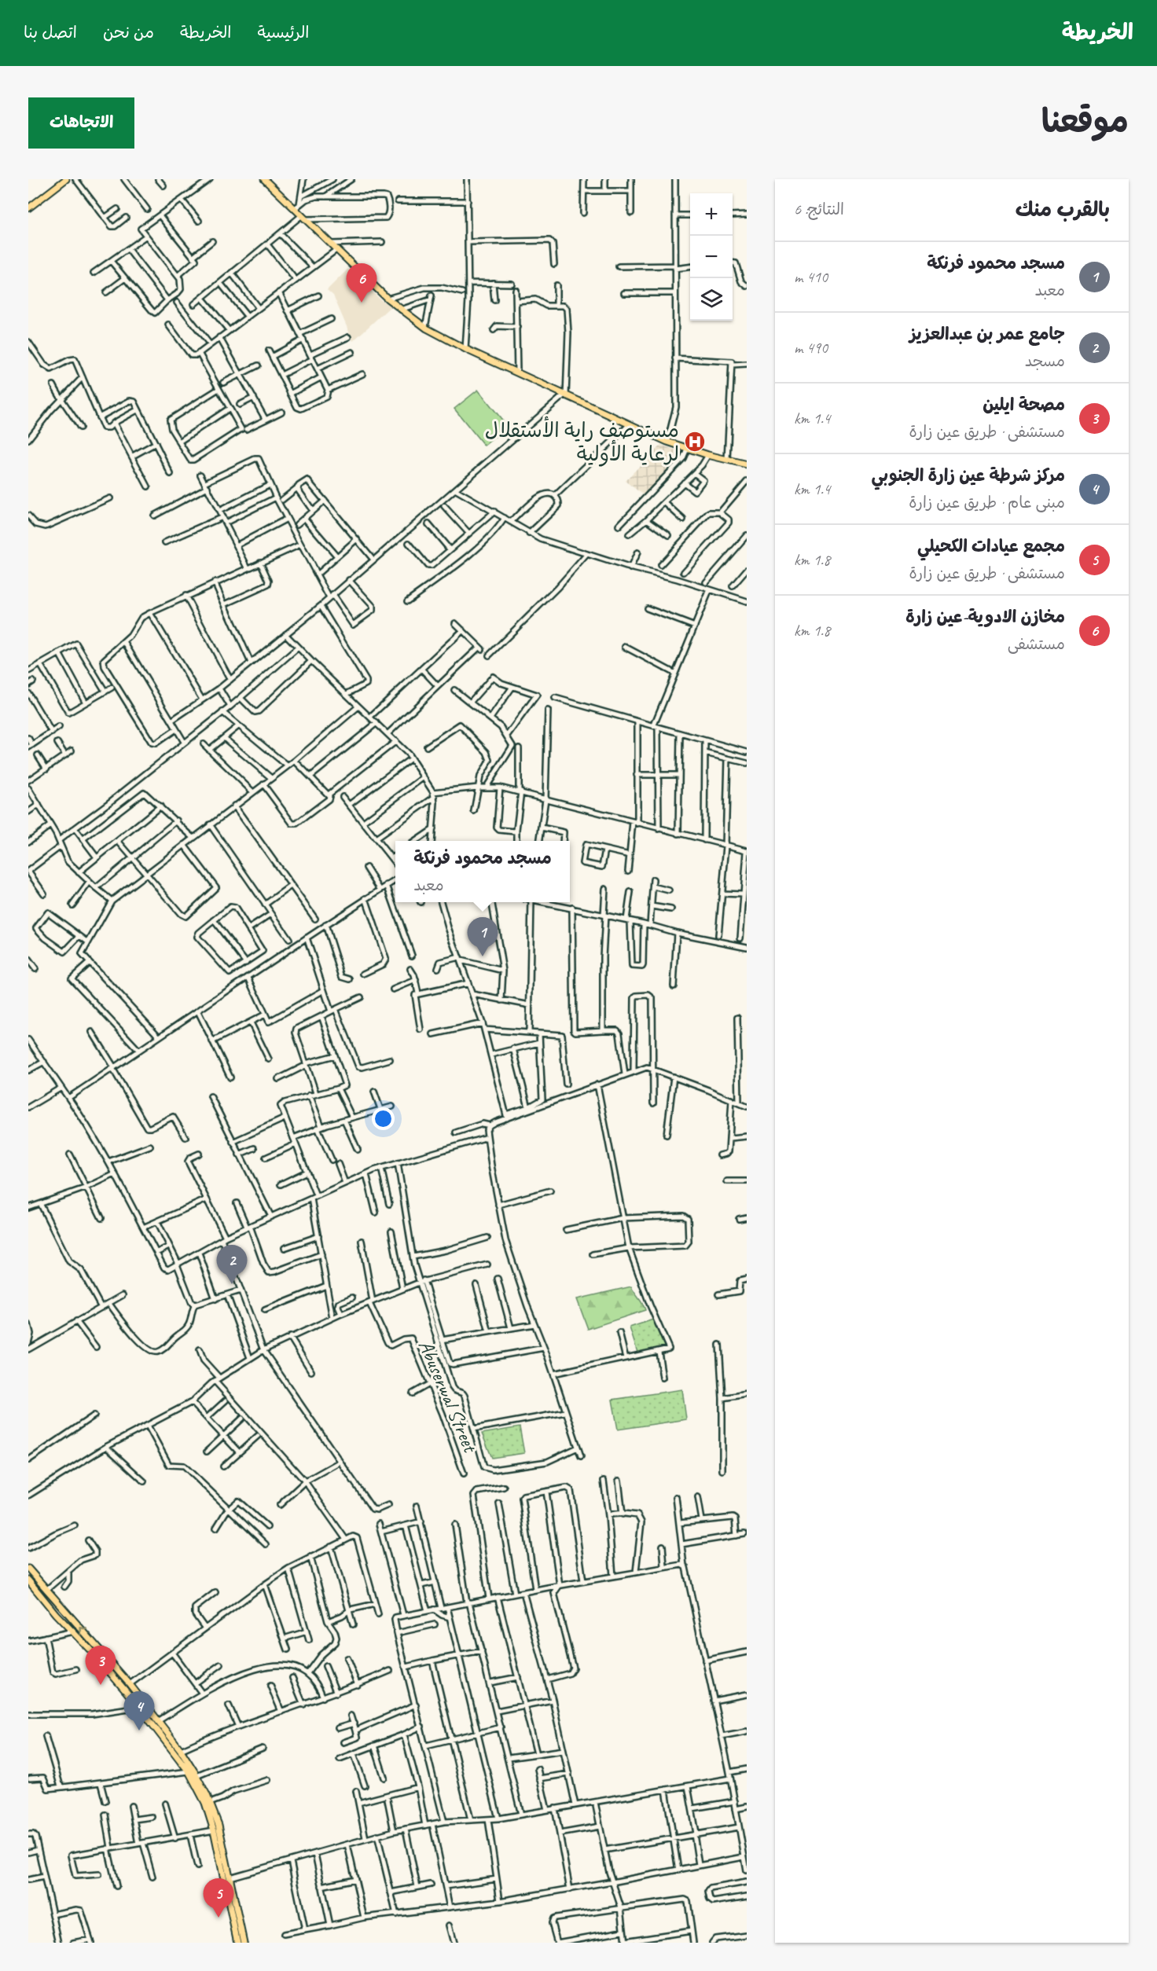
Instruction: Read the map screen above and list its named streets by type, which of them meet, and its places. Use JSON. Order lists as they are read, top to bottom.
{
  "streets": {
    "street": ["Abuserwal Street"]
  },
  "places": {
    "hospital": ["مستوصف راية الأستقلال لرعاية الأولية"]
  },
  "page": {
    "header": "الخريطة",
    "nav": [
      "الرئيسية",
      "الخريطة",
      "من نحن",
      "اتصل بنا"
    ],
    "title": "موقعنا",
    "buttons": "الاتجاهات",
    "heading": ["بالقرب منك", "النتائج: 6"],
    "map_buttons": ["+", "−"],
    "list": [
      {
        "mark": "1",
        "name": "مسجد محمود فرنكة",
        "note": "معبد",
        "value": "410 m"
      },
      {
        "mark": "2",
        "name": "جامع عمر بن عبدالعزيز",
        "note": "مسجد",
        "value": "490 m"
      },
      {
        "mark": "3",
        "name": "مصحة ايلين",
        "note": "مستشفى · طريق عين زارة",
        "value": "1.4 km"
      },
      {
        "mark": "4",
        "name": "مركز شرطة عين زارة الجنوبي",
        "note": "مبنى عام · طريق عين زارة",
        "value": "1.4 km"
      },
      {
        "mark": "5",
        "name": "مجمع عيادات الكحيلي",
        "note": "مستشفى · طريق عين زارة",
        "value": "1.8 km"
      },
      {
        "mark": "6",
        "name": "مخازن الادوية-عين زارة",
        "note": "مستشفى",
        "value": "1.8 km"
      }
    ],
    "pins": [
      "6",
      "1",
      "2",
      "3",
      "4",
      "5"
    ],
    "popup": ["مسجد محمود فرنكة", "معبد"]
  }
}
